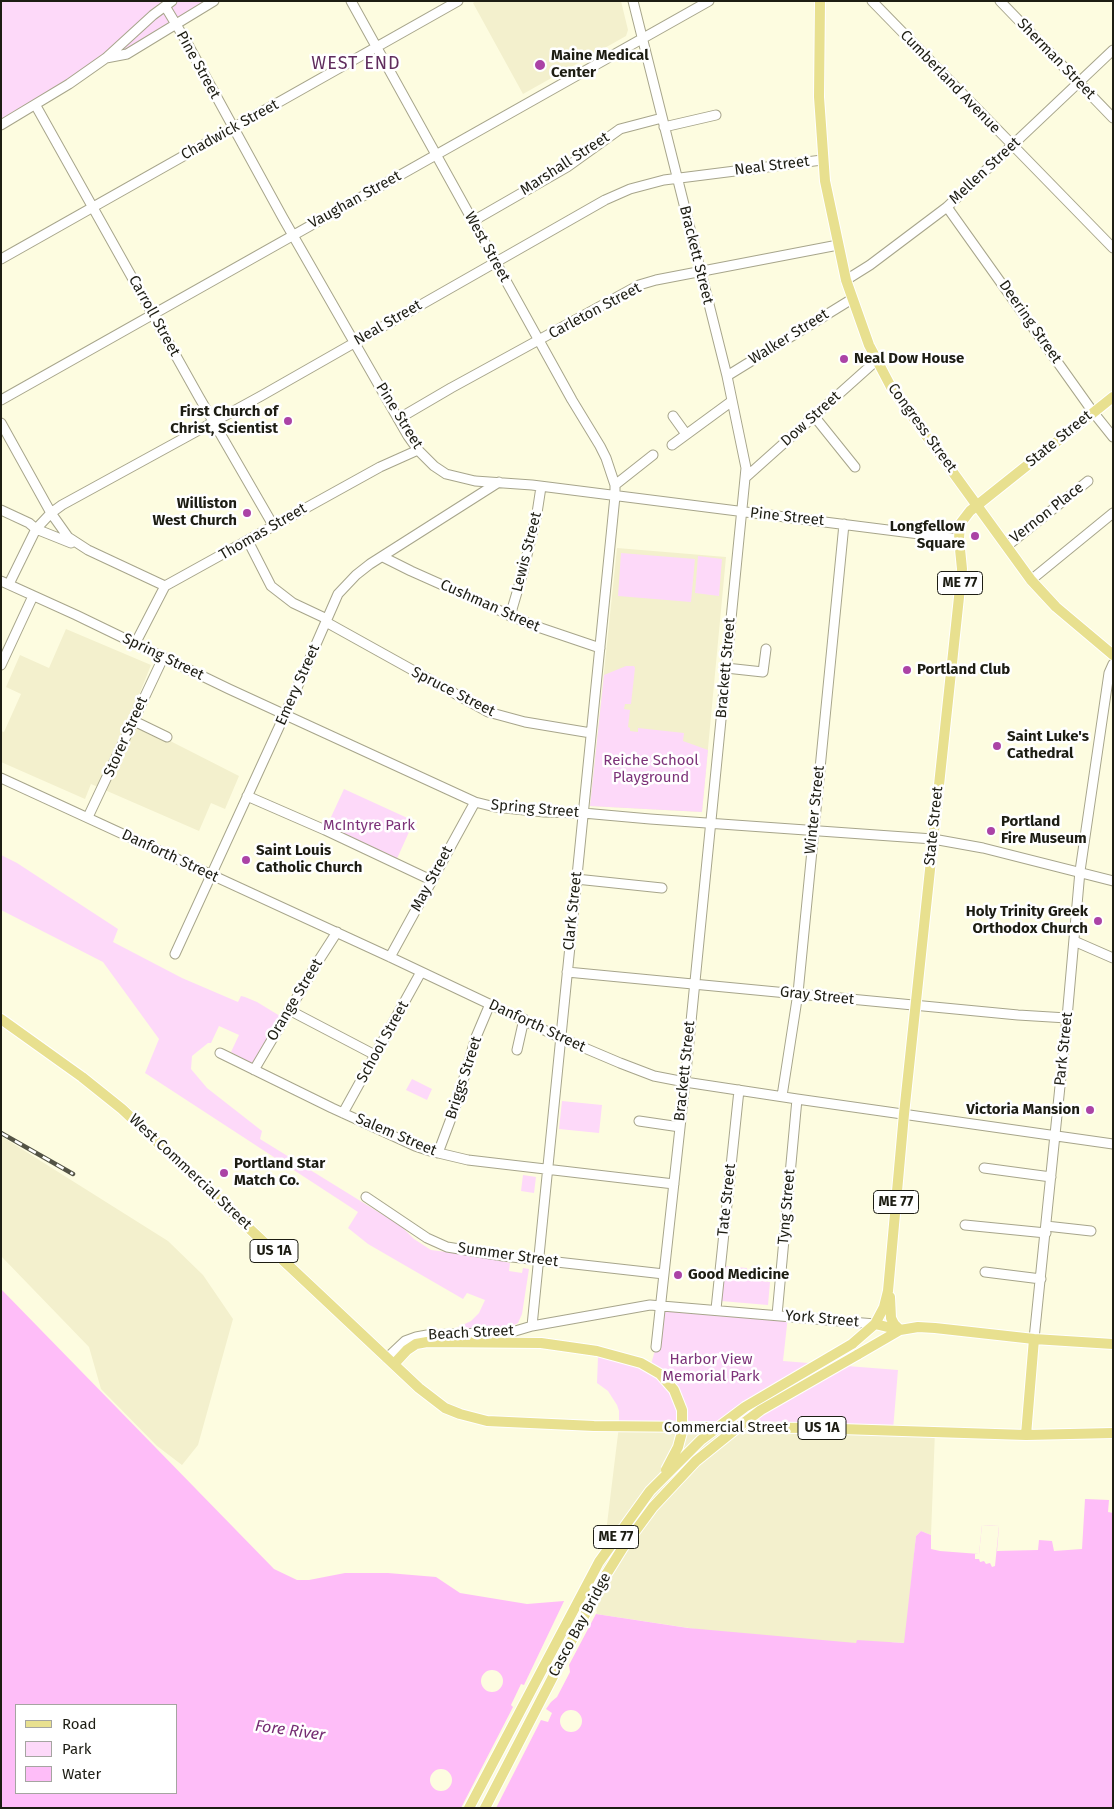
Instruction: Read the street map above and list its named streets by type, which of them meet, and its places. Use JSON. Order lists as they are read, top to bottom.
{
  "streets": {
    "main road": [
      "Congress Street",
      "State Street",
      "ME 77",
      "Park Street",
      "West Commercial Street",
      "US 1A",
      "York Street",
      "Commercial Street",
      "Casco Bay Bridge"
    ],
    "street": [
      "Sherman Street",
      "Pine Street",
      "Cumberland Avenue",
      "Chadwick Street",
      "Marshall Street",
      "Neal Street",
      "Mellen Street",
      "Vaughan Street",
      "West Street",
      "Brackett Street",
      "Carleton Street",
      "Carroll Street",
      "Deering Street",
      "Walker Street",
      "Dow Street",
      "Vernon Place",
      "Thomas Street",
      "Lewis Street",
      "Cushman Street",
      "Spring Street",
      "Emery Street",
      "Spruce Street",
      "Storer Street",
      "Winter Street",
      "Danforth Street",
      "May Street",
      "Clark Street",
      "Gray Street",
      "Orange Street",
      "School Street",
      "Briggs Street",
      "Salem Street",
      "Tate Street",
      "Tyng Street",
      "Summer Street",
      "Beach Street"
    ]
  },
  "crossings": [
    ["Sherman Street", "Mellen Street"],
    ["Pine Street", "Chadwick Street"],
    ["Pine Street", "Neal Street"],
    ["Pine Street", "Vaughan Street"],
    ["Pine Street", "West Street"],
    ["Pine Street", "Brackett Street"],
    ["Pine Street", "Carleton Street"],
    ["Pine Street", "State Street"],
    ["Pine Street", "Thomas Street"],
    ["Pine Street", "Lewis Street"],
    ["Pine Street", "Emery Street"],
    ["Pine Street", "Winter Street"],
    ["Pine Street", "Clark Street"],
    ["Cumberland Avenue", "Mellen Street"],
    ["Chadwick Street", "West Street"],
    ["Chadwick Street", "Carroll Street"],
    ["Marshall Street", "West Street"],
    ["Marshall Street", "Brackett Street"],
    ["Neal Street", "West Street"],
    ["Neal Street", "Brackett Street"],
    ["Neal Street", "Carroll Street"],
    ["Neal Street", "Congress Street"],
    ["Neal Street", "Spring Street"],
    ["Mellen Street", "Deering Street"],
    ["Mellen Street", "Congress Street"],
    ["Vaughan Street", "West Street"],
    ["Vaughan Street", "Brackett Street"],
    ["Vaughan Street", "Carroll Street"],
    ["West Street", "Carleton Street"],
    ["West Street", "Clark Street"],
    ["Brackett Street", "Carleton Street"],
    ["Brackett Street", "Walker Street"],
    ["Brackett Street", "Dow Street"],
    ["Brackett Street", "Spring Street"],
    ["Brackett Street", "Danforth Street"],
    ["Brackett Street", "Gray Street"],
    ["Brackett Street", "Salem Street"],
    ["Brackett Street", "Summer Street"],
    ["Brackett Street", "York Street"],
    ["Carleton Street", "Congress Street"],
    ["Carroll Street", "Thomas Street"],
    ["Deering Street", "State Street"],
    ["Walker Street", "Congress Street"],
    ["Dow Street", "Congress Street"],
    ["Congress Street", "State Street"],
    ["Congress Street", "Vernon Place"],
    ["State Street", "Spring Street"],
    ["State Street", "Danforth Street"],
    ["State Street", "Gray Street"],
    ["State Street", "York Street"],
    ["State Street", "Casco Bay Bridge"],
    ["Thomas Street", "Spruce Street"],
    ["Lewis Street", "Cushman Street"],
    ["Cushman Street", "Emery Street"],
    ["Cushman Street", "Clark Street"],
    ["Spring Street", "Emery Street"],
    ["Spring Street", "Storer Street"],
    ["Spring Street", "Winter Street"],
    ["Spring Street", "May Street"],
    ["Spring Street", "Clark Street"],
    ["Spring Street", "Park Street"],
    ["Emery Street", "Spruce Street"],
    ["Emery Street", "Danforth Street"],
    ["Spruce Street", "Clark Street"],
    ["Storer Street", "Danforth Street"],
    ["Winter Street", "Danforth Street"],
    ["Winter Street", "Gray Street"],
    ["Danforth Street", "May Street"],
    ["Danforth Street", "Clark Street"],
    ["Danforth Street", "Orange Street"],
    ["Danforth Street", "School Street"],
    ["Danforth Street", "Park Street"],
    ["Danforth Street", "Briggs Street"],
    ["Danforth Street", "Tate Street"],
    ["Danforth Street", "Tyng Street"],
    ["Clark Street", "Gray Street"],
    ["Clark Street", "Salem Street"],
    ["Clark Street", "Summer Street"],
    ["Clark Street", "York Street"],
    ["Clark Street", "Beach Street"],
    ["Gray Street", "Park Street"],
    ["Orange Street", "Salem Street"],
    ["School Street", "Salem Street"],
    ["Park Street", "York Street"],
    ["Park Street", "Commercial Street"],
    ["Briggs Street", "Salem Street"],
    ["West Commercial Street", "Beach Street"],
    ["West Commercial Street", "Commercial Street"],
    ["Tate Street", "York Street"],
    ["Tyng Street", "York Street"],
    ["York Street", "Beach Street"],
    ["York Street", "Casco Bay Bridge"]
  ],
  "districts": ["WEST END"],
  "water": ["Fore River"],
  "parks": ["Reiche School Playground", "McIntyre Park", "Harbor View Memorial Park"],
  "places": [
    "Maine Medical Center",
    "Neal Dow House",
    "First Church of Christ, Scientist",
    "Williston West Church",
    "Longfellow Square",
    "Portland Club",
    "Saint Luke's Cathedral",
    "Portland Fire Museum",
    "Saint Louis Catholic Church",
    "Holy Trinity Greek Orthodox Church",
    "Victoria Mansion",
    "Portland Star Match Co.",
    "Good Medicine"
  ],
  "legend": ["Road", "Park", "Water"]
}
